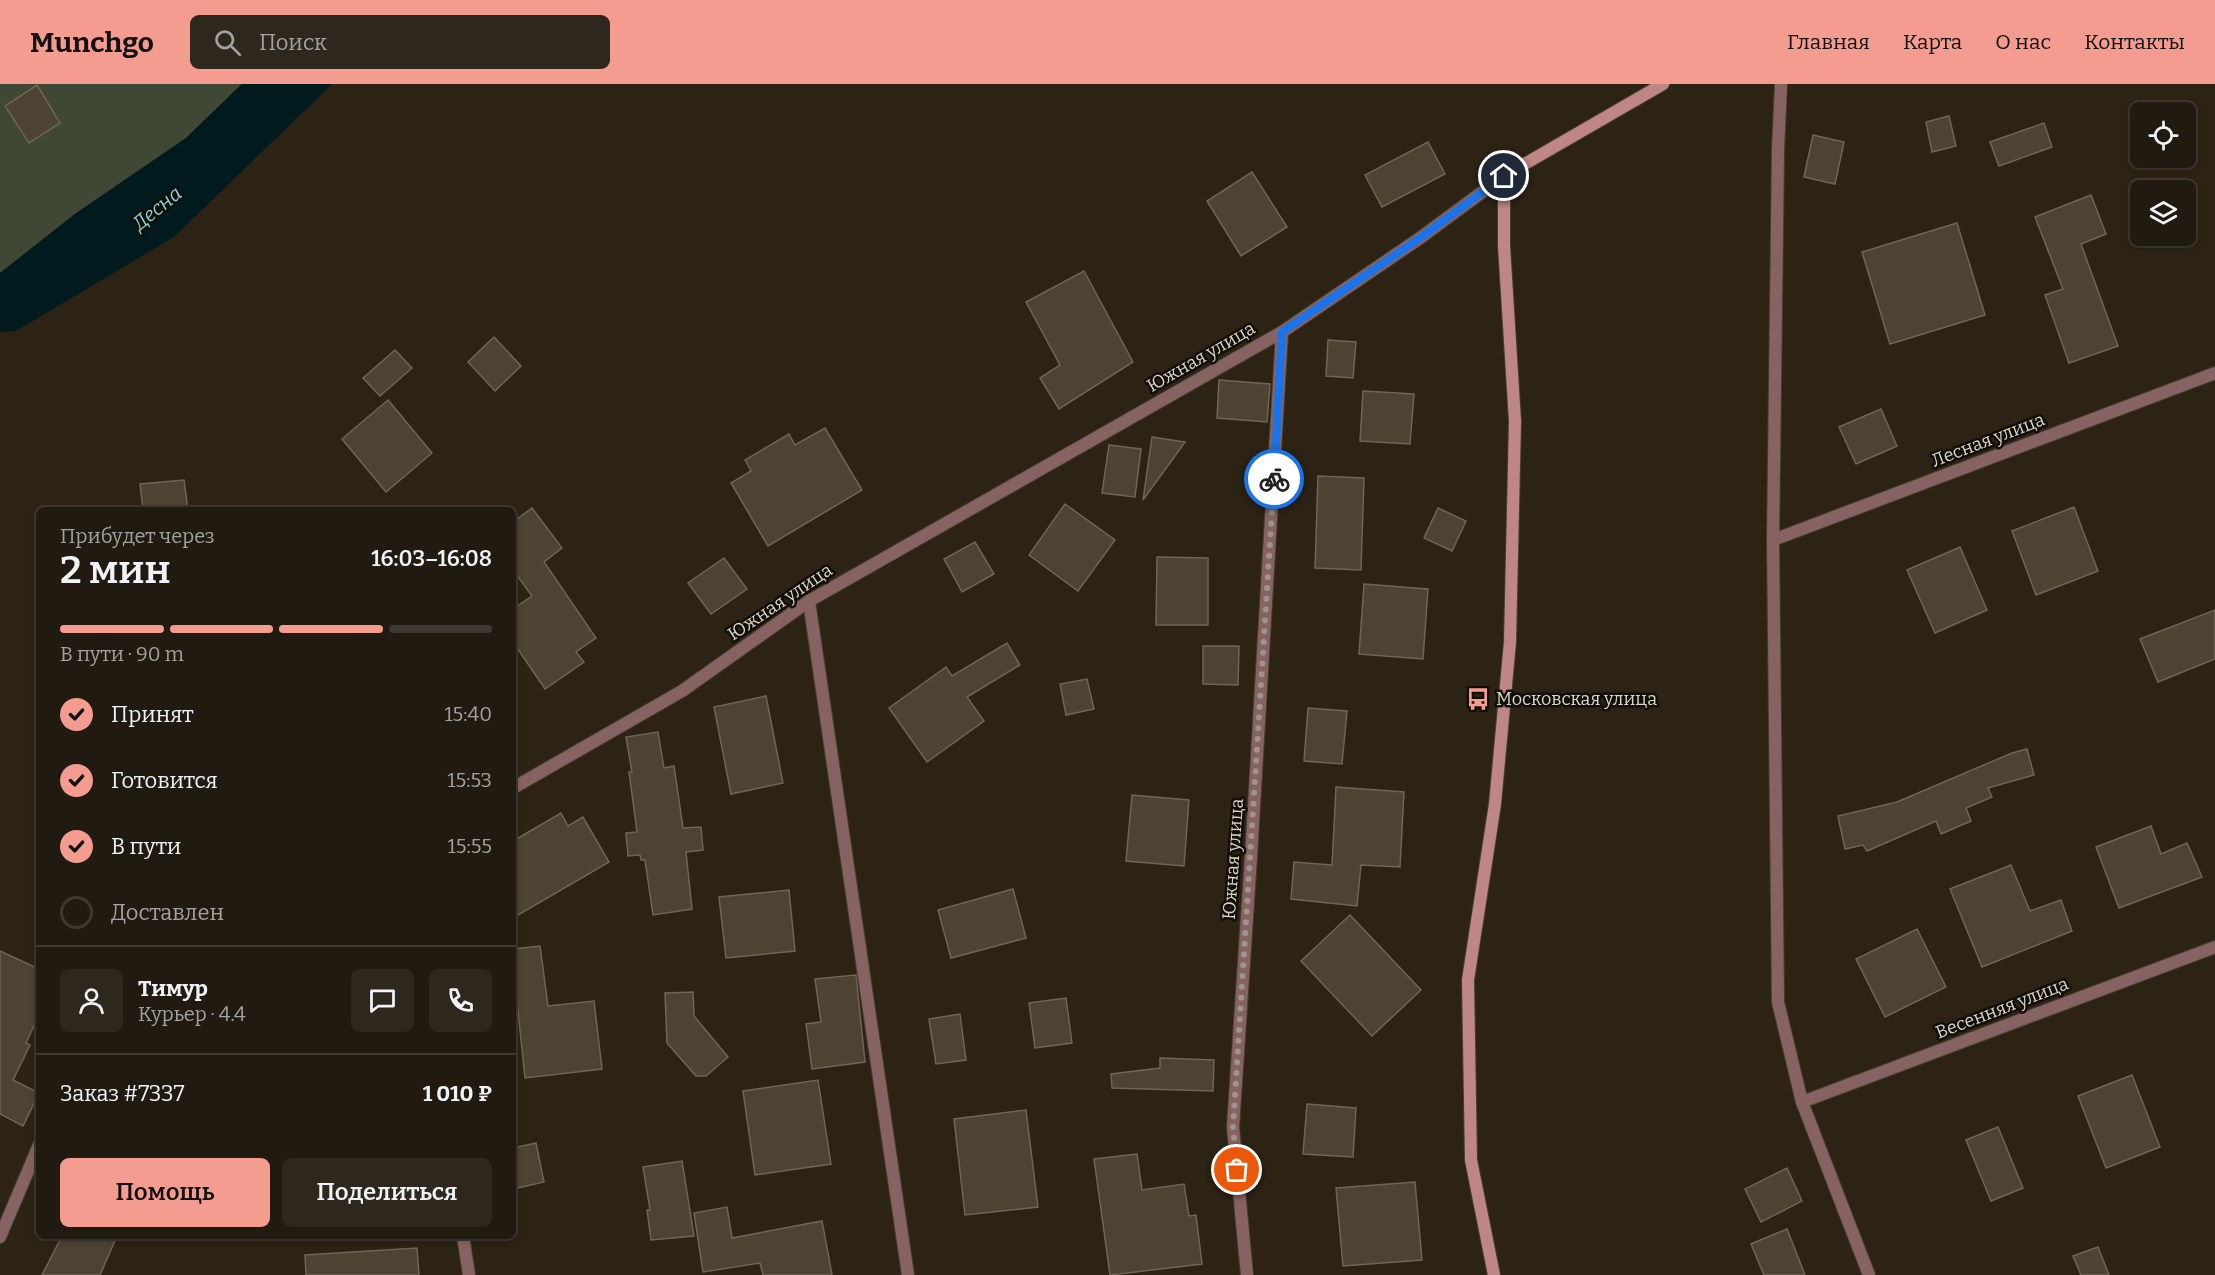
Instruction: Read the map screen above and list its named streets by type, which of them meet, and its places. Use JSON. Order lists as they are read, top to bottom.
{
  "streets": {
    "street": ["Южная улица", "Лесная улица", "Весенняя улица"]
  },
  "water": ["Десна"],
  "places": {
    "bus stop": ["Московская улица"]
  },
  "page": {
    "header": "Munchgo",
    "search": "Поиск",
    "nav": [
      "Главная",
      "Карта",
      "О нас",
      "Контакты"
    ],
    "heading": ["2 мин", "Прибудет через", "16:03–16:08"],
    "panel": [
      "Тимур",
      "Курьер · 4.4",
      "Заказ #7337",
      "1 010 ₽"
    ],
    "bar": "В пути · 90 m",
    "list": [
      ["Принят", "15:40"],
      ["Готовится", "15:53"],
      ["В пути", "15:55"],
      "Доставлен"
    ],
    "buttons": ["Помощь", "Поделиться"]
  }
}
